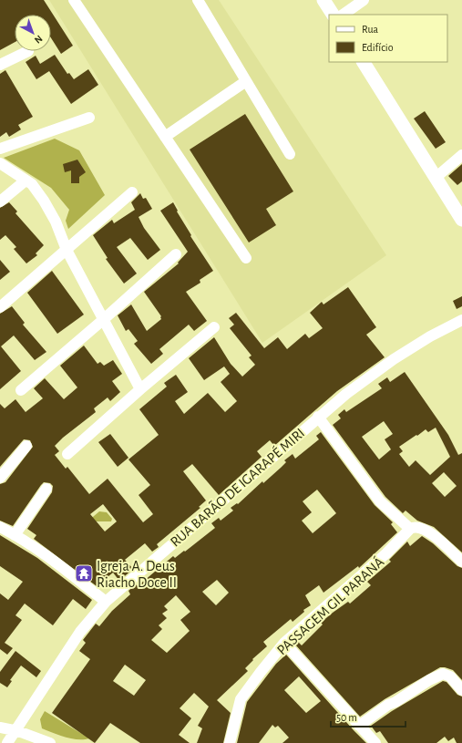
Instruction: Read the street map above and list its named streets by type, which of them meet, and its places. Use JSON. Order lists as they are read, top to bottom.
{
  "streets": {
    "street": ["RUA BARÃO DE IGARAPÉ MIRI", "PASSAGEM GIL PARANÁ"]
  },
  "places": {
    "temple": ["Igreja A. Deus Riacho Doce II"]
  },
  "legend": ["Rua", "Edifício"],
  "scale_bar": "50 m",
  "north": "bottom right"
}
